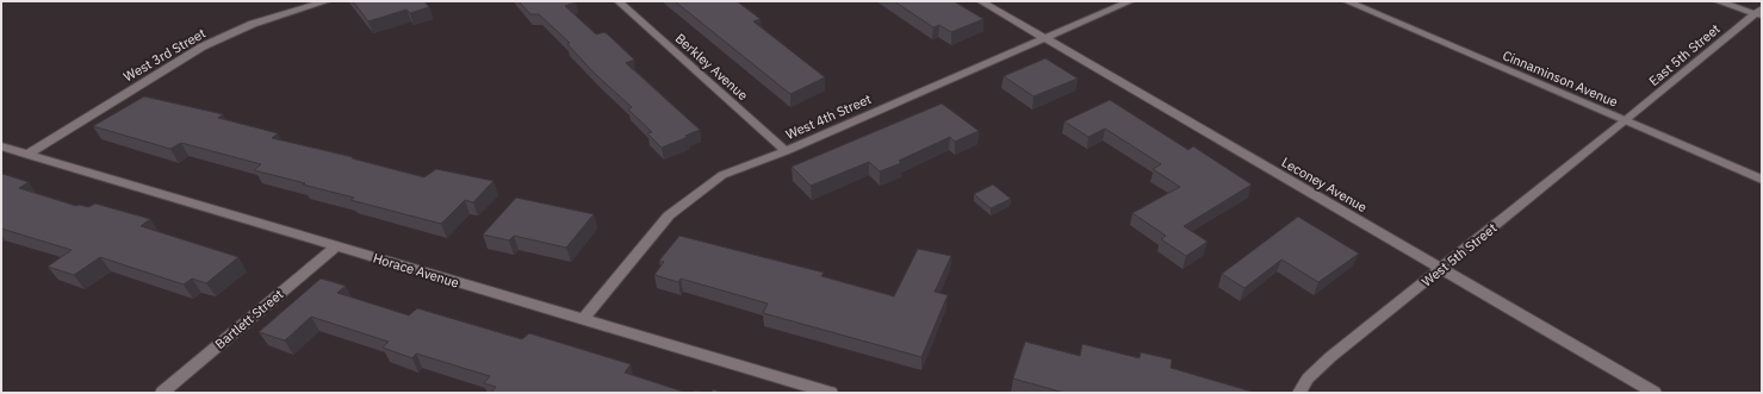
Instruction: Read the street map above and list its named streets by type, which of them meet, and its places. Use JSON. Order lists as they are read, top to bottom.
{
  "streets": {
    "street": [
      "West 3rd Street",
      "East 5th Street",
      "Berkley Avenue",
      "Cinnaminson Avenue",
      "West 4th Street",
      "Leconey Avenue",
      "West 5th Street",
      "Horace Avenue",
      "Bartlett Street"
    ]
  },
  "crossings": [
    ["West 3rd Street", "Horace Avenue"],
    ["East 5th Street", "Cinnaminson Avenue"],
    ["East 5th Street", "West 5th Street"],
    ["Berkley Avenue", "West 4th Street"],
    ["Cinnaminson Avenue", "West 5th Street"],
    ["West 4th Street", "Leconey Avenue"],
    ["West 4th Street", "Horace Avenue"],
    ["Leconey Avenue", "West 5th Street"],
    ["Horace Avenue", "Bartlett Street"]
  ]
}
